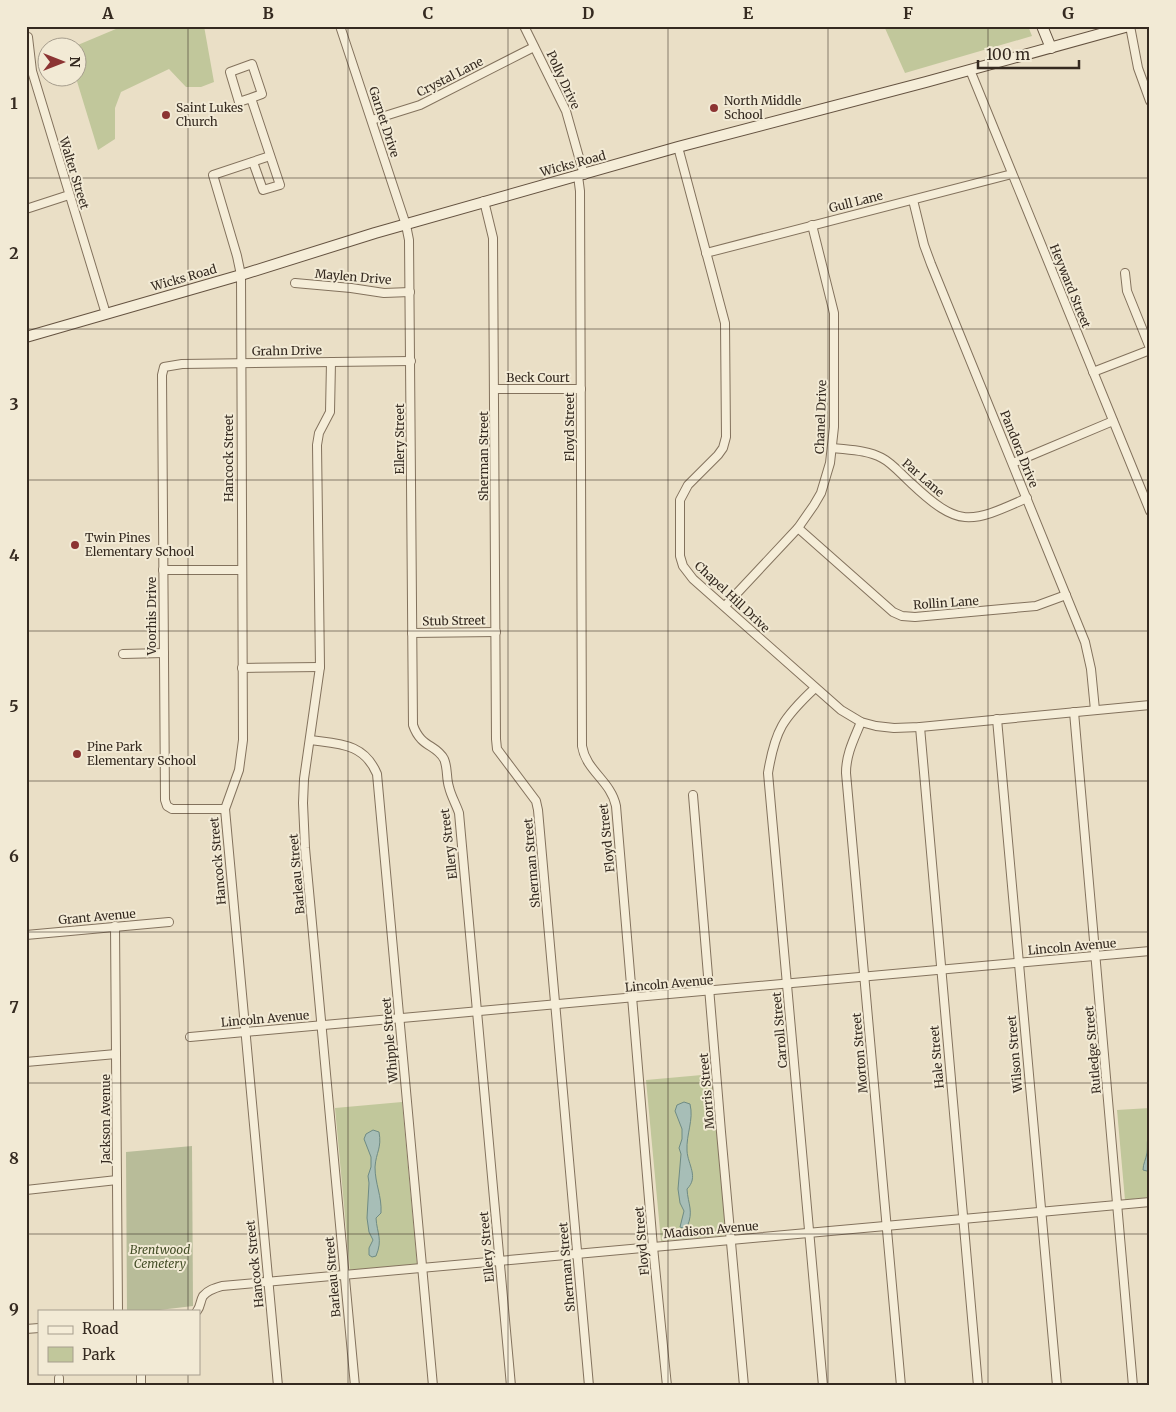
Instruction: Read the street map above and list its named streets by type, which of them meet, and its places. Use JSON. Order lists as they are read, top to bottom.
{
  "streets": {
    "main road": ["Wicks Road"],
    "street": [
      "Crystal Lane",
      "Polly Drive",
      "Garnet Drive",
      "Walter Street",
      "Gull Lane",
      "Maylen Drive",
      "Heyward Street",
      "Grahn Drive",
      "Beck Court",
      "Chanel Drive",
      "Floyd Street",
      "Ellery Street",
      "Pandora Drive",
      "Sherman Street",
      "Hancock Street",
      "Par Lane",
      "Chapel Hill Drive",
      "Rollin Lane",
      "Voorhis Drive",
      "Stub Street",
      "Barleau Street",
      "Grant Avenue",
      "Lincoln Avenue",
      "Carroll Street",
      "Whipple Street",
      "Rutledge Street",
      "Morton Street",
      "Wilson Street",
      "Hale Street",
      "Morris Street",
      "Jackson Avenue",
      "Madison Avenue"
    ]
  },
  "crossings": [
    ["Crystal Lane", "Polly Drive"],
    ["Crystal Lane", "Garnet Drive"],
    ["Polly Drive", "Wicks Road"],
    ["Polly Drive", "Floyd Street"],
    ["Garnet Drive", "Wicks Road"],
    ["Garnet Drive", "Ellery Street"],
    ["Wicks Road", "Walter Street"],
    ["Wicks Road", "Heyward Street"],
    ["Wicks Road", "Floyd Street"],
    ["Wicks Road", "Ellery Street"],
    ["Wicks Road", "Sherman Street"],
    ["Wicks Road", "Hancock Street"],
    ["Wicks Road", "Chapel Hill Drive"],
    ["Gull Lane", "Heyward Street"],
    ["Gull Lane", "Chanel Drive"],
    ["Gull Lane", "Pandora Drive"],
    ["Gull Lane", "Chapel Hill Drive"],
    ["Maylen Drive", "Ellery Street"],
    ["Grahn Drive", "Ellery Street"],
    ["Grahn Drive", "Hancock Street"],
    ["Grahn Drive", "Voorhis Drive"],
    ["Grahn Drive", "Barleau Street"],
    ["Beck Court", "Floyd Street"],
    ["Beck Court", "Sherman Street"],
    ["Chanel Drive", "Par Lane"],
    ["Chanel Drive", "Chapel Hill Drive"],
    ["Chanel Drive", "Rollin Lane"],
    ["Floyd Street", "Lincoln Avenue"],
    ["Floyd Street", "Madison Avenue"],
    ["Ellery Street", "Stub Street"],
    ["Ellery Street", "Lincoln Avenue"],
    ["Ellery Street", "Madison Avenue"],
    ["Pandora Drive", "Par Lane"],
    ["Pandora Drive", "Chapel Hill Drive"],
    ["Pandora Drive", "Rollin Lane"],
    ["Sherman Street", "Stub Street"],
    ["Sherman Street", "Lincoln Avenue"],
    ["Sherman Street", "Madison Avenue"],
    ["Hancock Street", "Voorhis Drive"],
    ["Hancock Street", "Lincoln Avenue"],
    ["Hancock Street", "Madison Avenue"],
    ["Chapel Hill Drive", "Carroll Street"],
    ["Chapel Hill Drive", "Rutledge Street"],
    ["Chapel Hill Drive", "Morton Street"],
    ["Chapel Hill Drive", "Wilson Street"],
    ["Chapel Hill Drive", "Hale Street"],
    ["Barleau Street", "Lincoln Avenue"],
    ["Barleau Street", "Whipple Street"],
    ["Barleau Street", "Madison Avenue"],
    ["Grant Avenue", "Jackson Avenue"],
    ["Lincoln Avenue", "Carroll Street"],
    ["Lincoln Avenue", "Whipple Street"],
    ["Lincoln Avenue", "Rutledge Street"],
    ["Lincoln Avenue", "Morton Street"],
    ["Lincoln Avenue", "Wilson Street"],
    ["Lincoln Avenue", "Hale Street"],
    ["Lincoln Avenue", "Morris Street"],
    ["Carroll Street", "Madison Avenue"],
    ["Whipple Street", "Madison Avenue"],
    ["Rutledge Street", "Madison Avenue"],
    ["Morton Street", "Madison Avenue"],
    ["Wilson Street", "Madison Avenue"],
    ["Hale Street", "Madison Avenue"],
    ["Morris Street", "Madison Avenue"]
  ],
  "parks": ["Brentwood Cemetery"],
  "places": [
    "North Middle School",
    "Saint Lukes Church",
    "Twin Pines Elementary School",
    "Pine Park Elementary School"
  ],
  "legend": ["Road", "Park"],
  "scale_bar": "100 m",
  "north": "right",
  "grid": {
    "columns": [
      "A",
      "B",
      "C",
      "D",
      "E",
      "F",
      "G"
    ],
    "rows": [
      "1",
      "2",
      "3",
      "4",
      "5",
      "6",
      "7",
      "8",
      "9"
    ]
  }
}
